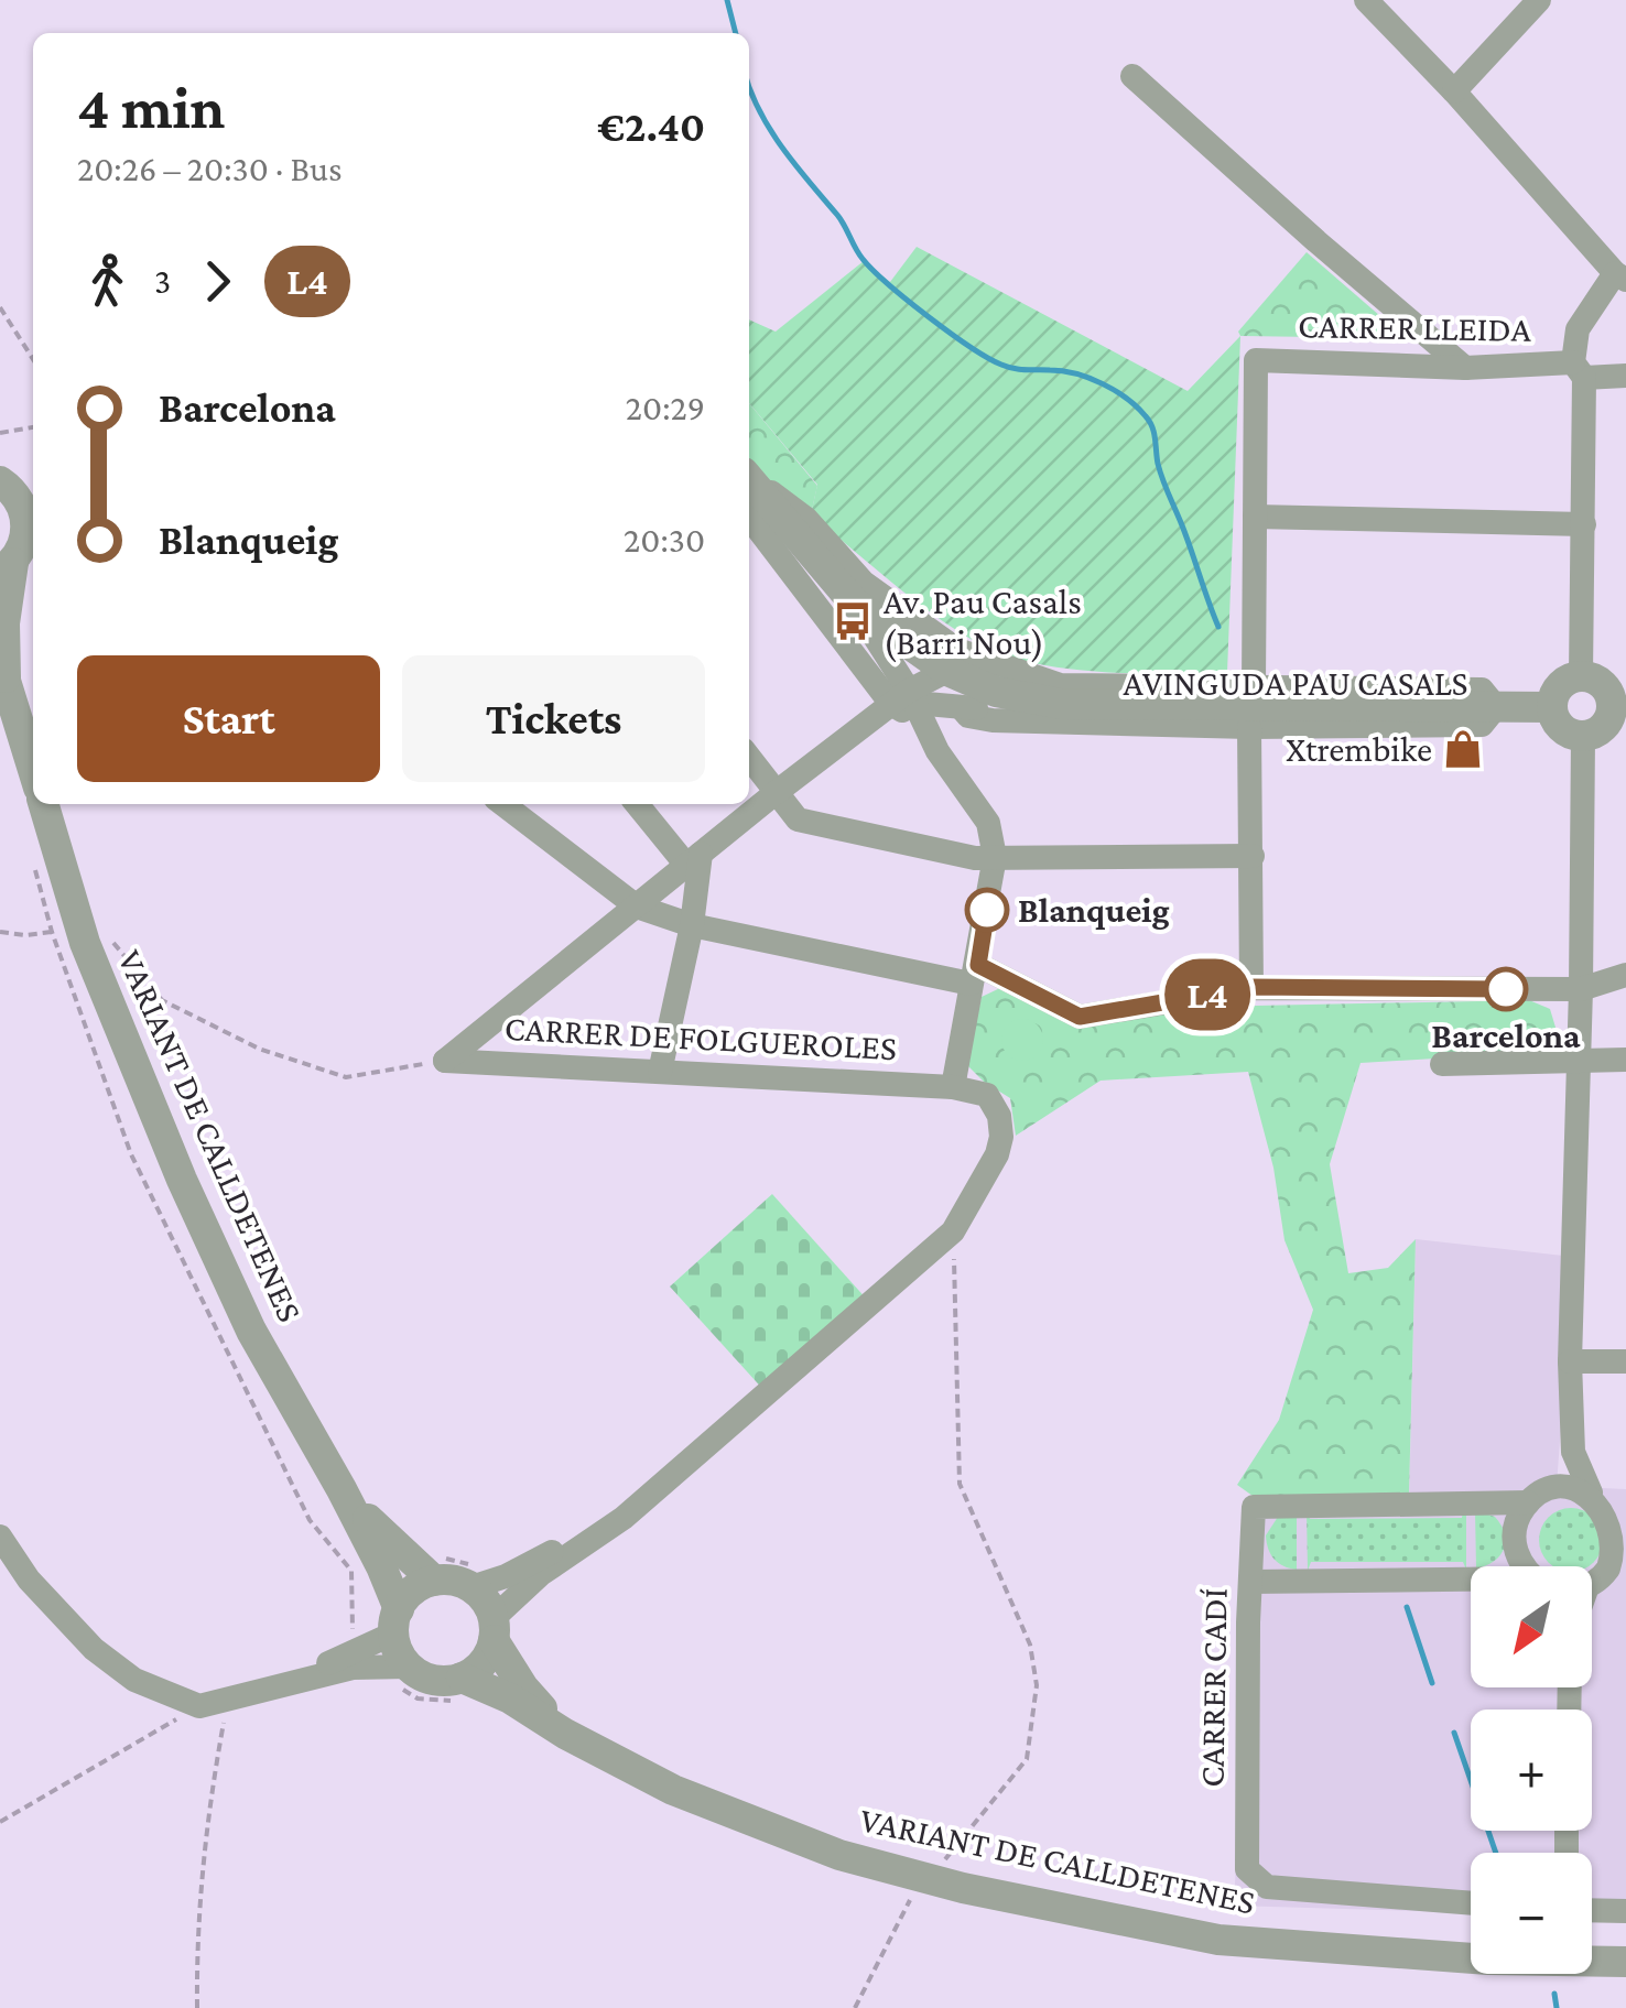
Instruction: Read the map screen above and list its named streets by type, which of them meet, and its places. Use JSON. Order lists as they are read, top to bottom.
{
  "streets": {
    "street": [
      "CARRER LLEIDA",
      "AVINGUDA PAU CASALS",
      "CARRER DE FOLGUEROLES",
      "VARIANT DE CALLDETENES",
      "CARRER CADÍ"
    ]
  },
  "places": {
    "bus stop": ["Av. Pau Casals (Barri Nou)"],
    "shop": ["Xtrembike"],
    "other": ["Blanqueig", "Barcelona"]
  },
  "lines": ["bus line L4"],
  "north": "bottom left",
  "page": {
    "on_map": "L4",
    "heading": ["4 min", "20:26 – 20:30 · Bus", "€2.40"],
    "legs": ["3", "L4"],
    "list": [
      {
        "name": "Barcelona",
        "value": "20:29"
      },
      {
        "name": "Blanqueig",
        "value": "20:30"
      }
    ],
    "buttons": ["Start", "Tickets"],
    "map_buttons": ["+", "−"]
  }
}
